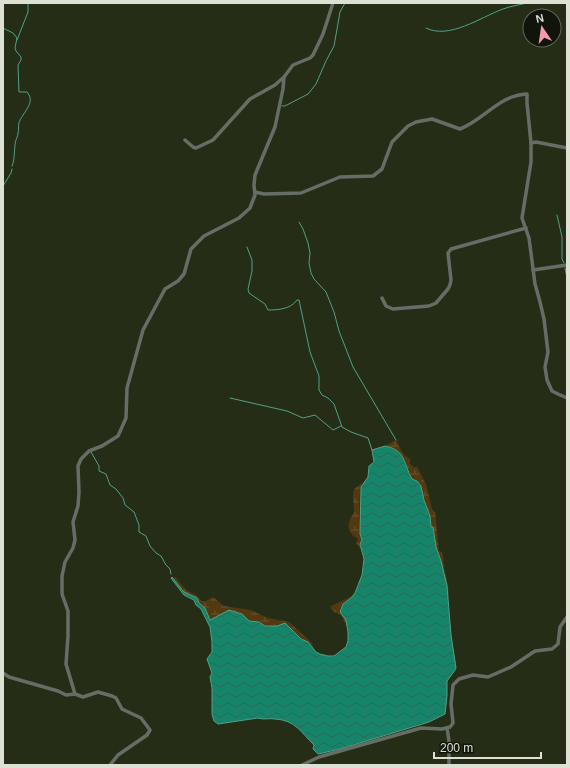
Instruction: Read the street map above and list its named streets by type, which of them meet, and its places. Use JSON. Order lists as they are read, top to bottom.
{
  "scale_bar": "200 m",
  "north": "top"
}
